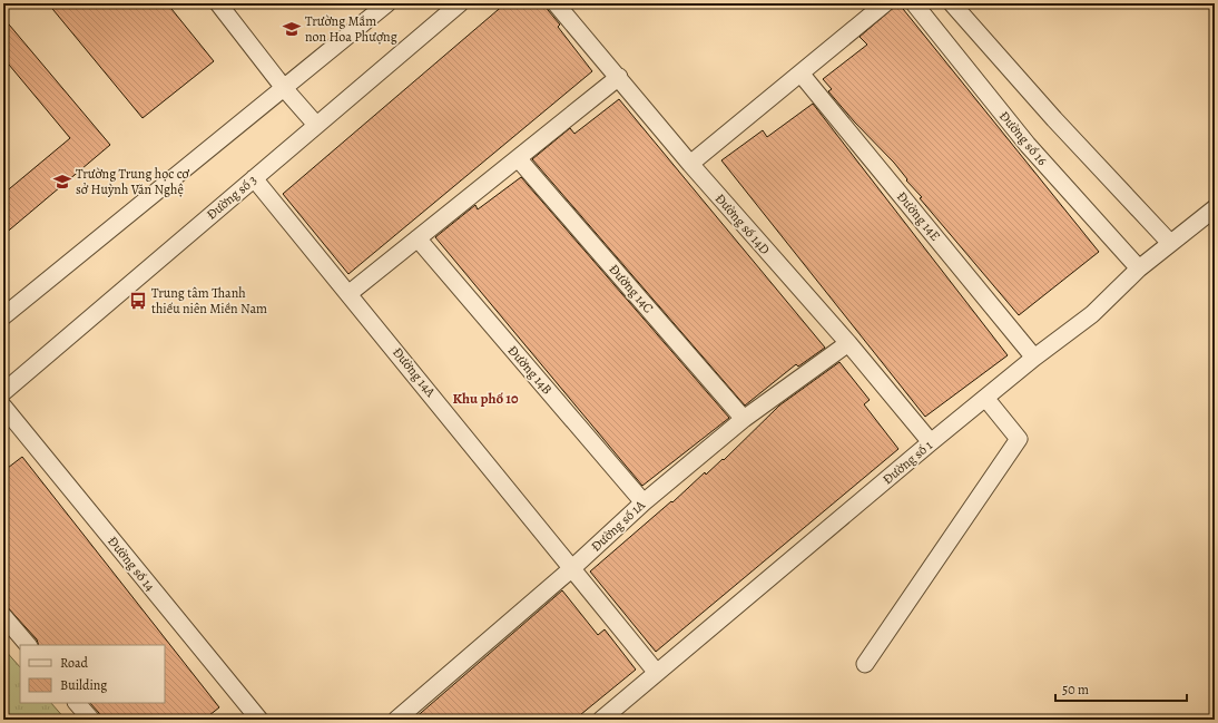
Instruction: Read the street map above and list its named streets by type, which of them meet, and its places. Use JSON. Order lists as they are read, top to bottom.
{
  "streets": {
    "street": [
      "Đường số 16",
      "Đường số 3",
      "Đường 14E",
      "Đường số 14D",
      "Đường 14C",
      "Đường 14B",
      "Đường 14A",
      "Đường số 1",
      "Đường số 1A",
      "Đường số 14"
    ]
  },
  "crossings": [
    ["Đường số 16", "Đường số 1"],
    ["Đường số 3", "Đường 14A"],
    ["Đường 14E", "Đường số 1"],
    ["Đường số 14D", "Đường số 1"],
    ["Đường số 14D", "Đường số 1A"],
    ["Đường 14C", "Đường số 1A"],
    ["Đường 14B", "Đường số 1A"],
    ["Đường 14A", "Đường số 1"],
    ["Đường 14A", "Đường số 1A"]
  ],
  "districts": ["Khu phố 10"],
  "places": {
    "school or university": ["Trường Mầm non Hoa Phượng", "Trường Trung học cơ sở Huỳnh Văn Nghệ"],
    "bus stop": ["Trung tâm Thanh thiếu niên Miền Nam"]
  },
  "legend": ["Road", "Building"],
  "scale_bar": "50 m"
}
